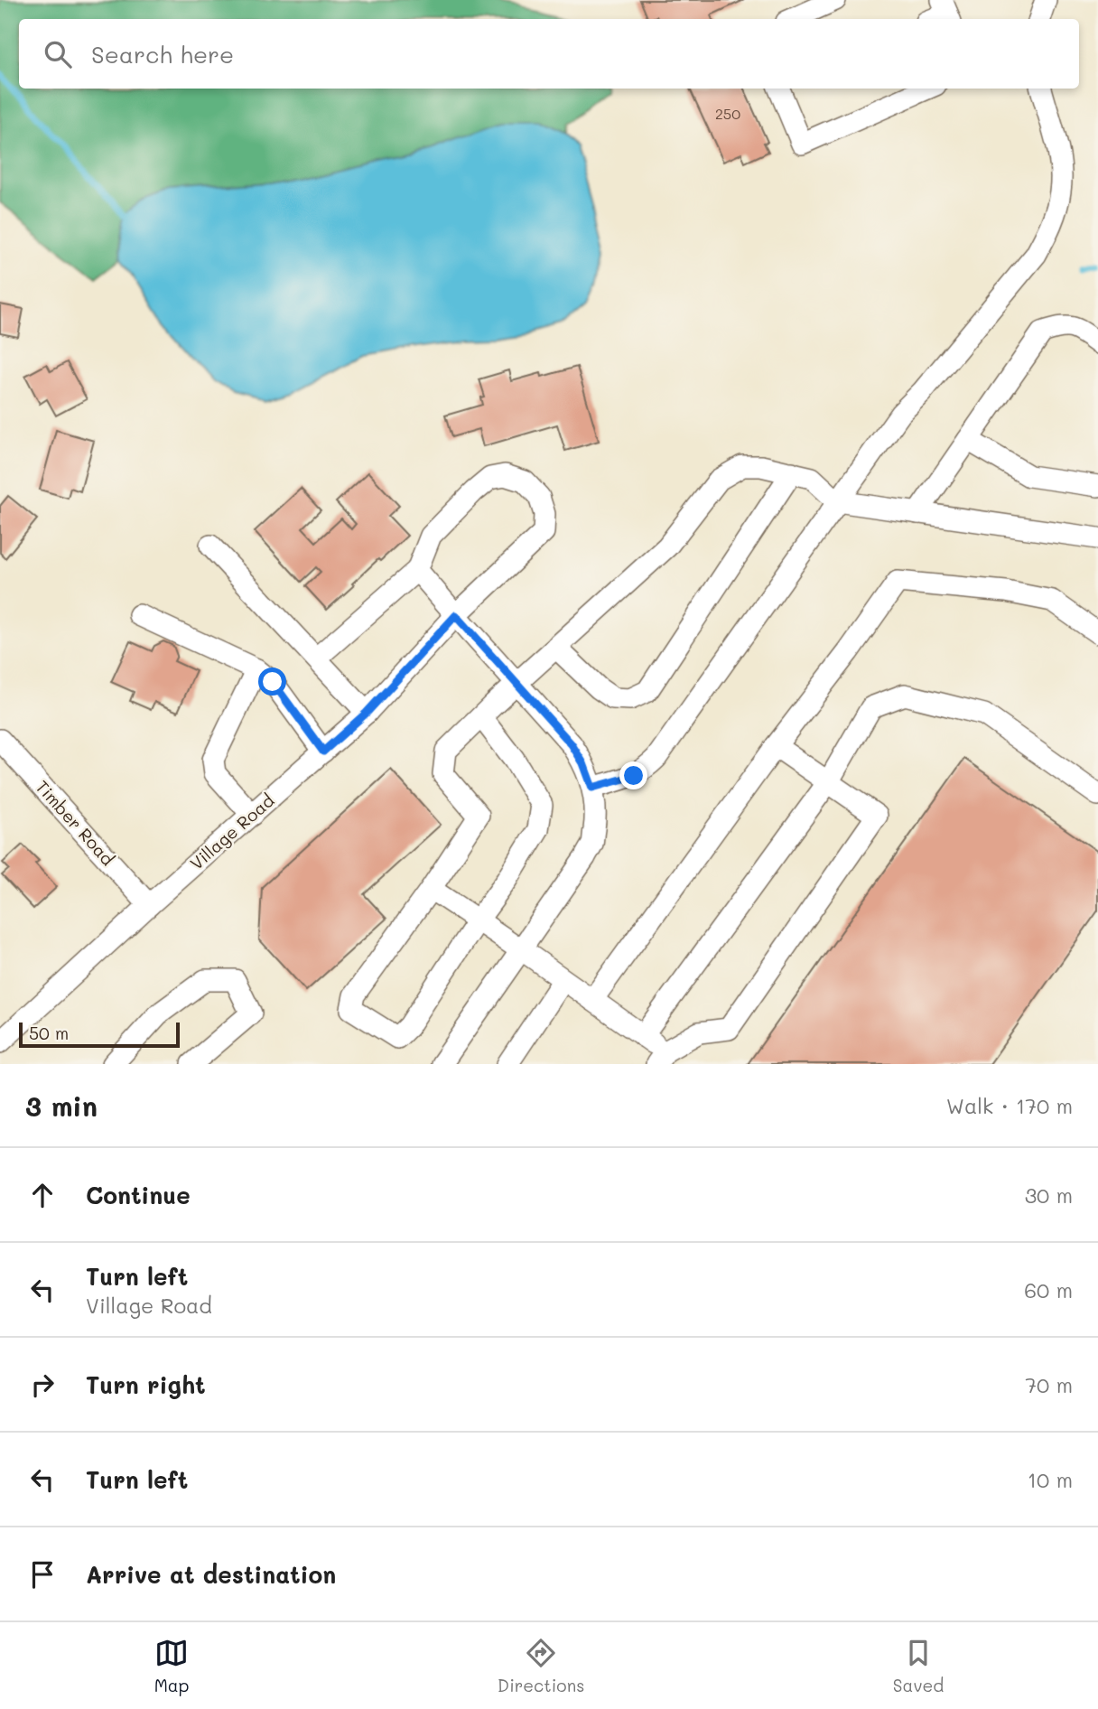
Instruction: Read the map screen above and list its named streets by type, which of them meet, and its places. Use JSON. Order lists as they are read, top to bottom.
{
  "streets": {
    "street": ["Timber Road", "Village Road"]
  },
  "crossings": [
    ["Timber Road", "Village Road"]
  ],
  "house_numbers": ["250"],
  "scale_bar": "50 m",
  "page": {
    "search": "Search here",
    "scale": "50 m",
    "heading": ["3 min", "Walk · 170 m"],
    "list": [
      ["Continue", "30 m"],
      ["Turn left", "Village Road", "60 m"],
      ["Turn right", "70 m"],
      ["Turn left", "10 m"],
      "Arrive at destination"
    ],
    "nav": ["Map", "Directions", "Saved"]
  }
}
